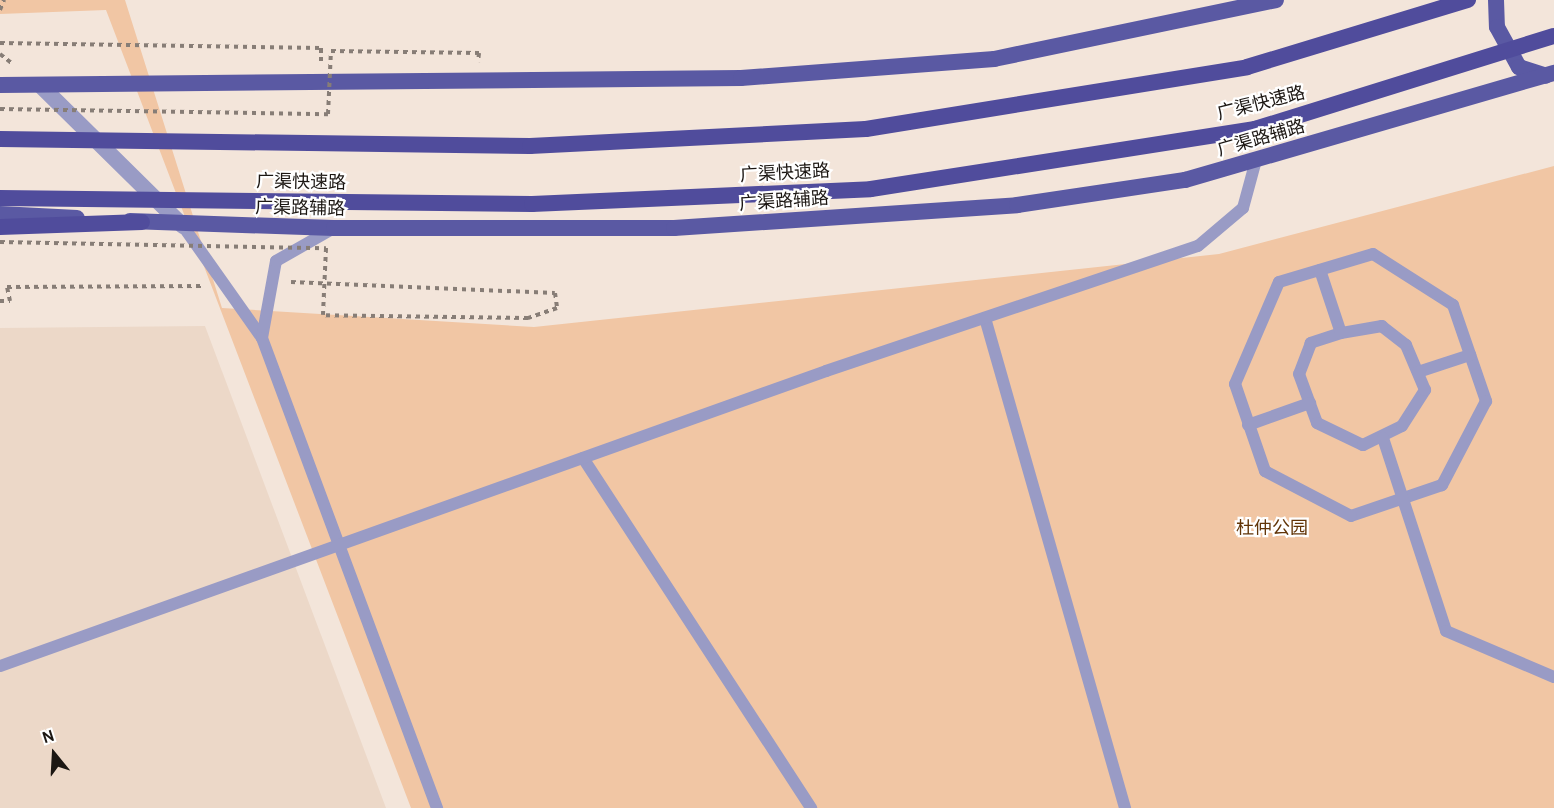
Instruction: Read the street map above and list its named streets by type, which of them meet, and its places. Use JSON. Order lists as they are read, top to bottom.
{
  "streets": {
    "highway": ["广渠快速路"],
    "main road": ["广渠路辅路"]
  },
  "parks": ["杜仲公园"],
  "north": "top"
}
